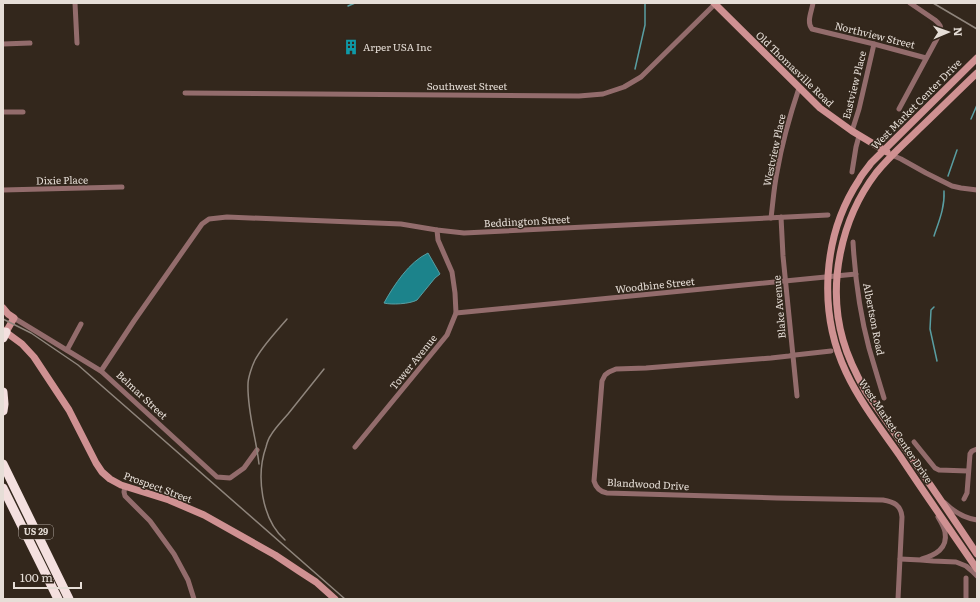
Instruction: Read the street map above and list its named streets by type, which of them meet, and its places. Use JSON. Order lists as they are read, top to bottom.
{
  "streets": {
    "highway": ["US 29"],
    "main road": ["Old Thomasville Road", "West Market Center Drive", "Prospect Street"],
    "street": [
      "Northview Street",
      "Eastview Place",
      "Southwest Street",
      "Westview Place",
      "Dixie Place",
      "Beddington Street",
      "Woodbine Street",
      "Blake Avenue",
      "Albertson Road",
      "Tower Avenue",
      "Belmar Street",
      "Blandwood Drive"
    ]
  },
  "crossings": [
    ["Northview Street", "Eastview Place"],
    ["Old Thomasville Road", "Eastview Place"],
    ["Old Thomasville Road", "Southwest Street"],
    ["Old Thomasville Road", "West Market Center Drive"],
    ["Old Thomasville Road", "Westview Place"],
    ["West Market Center Drive", "Woodbine Street"],
    ["Westview Place", "Beddington Street"],
    ["Beddington Street", "Blake Avenue"],
    ["Beddington Street", "Tower Avenue"],
    ["Beddington Street", "Belmar Street"],
    ["Woodbine Street", "Blake Avenue"],
    ["Woodbine Street", "Albertson Road"],
    ["Woodbine Street", "Tower Avenue"],
    ["Blake Avenue", "Blandwood Drive"]
  ],
  "places": {
    "building": ["Arper USA Inc"]
  },
  "scale_bar": "100 m",
  "north": "right"
}
